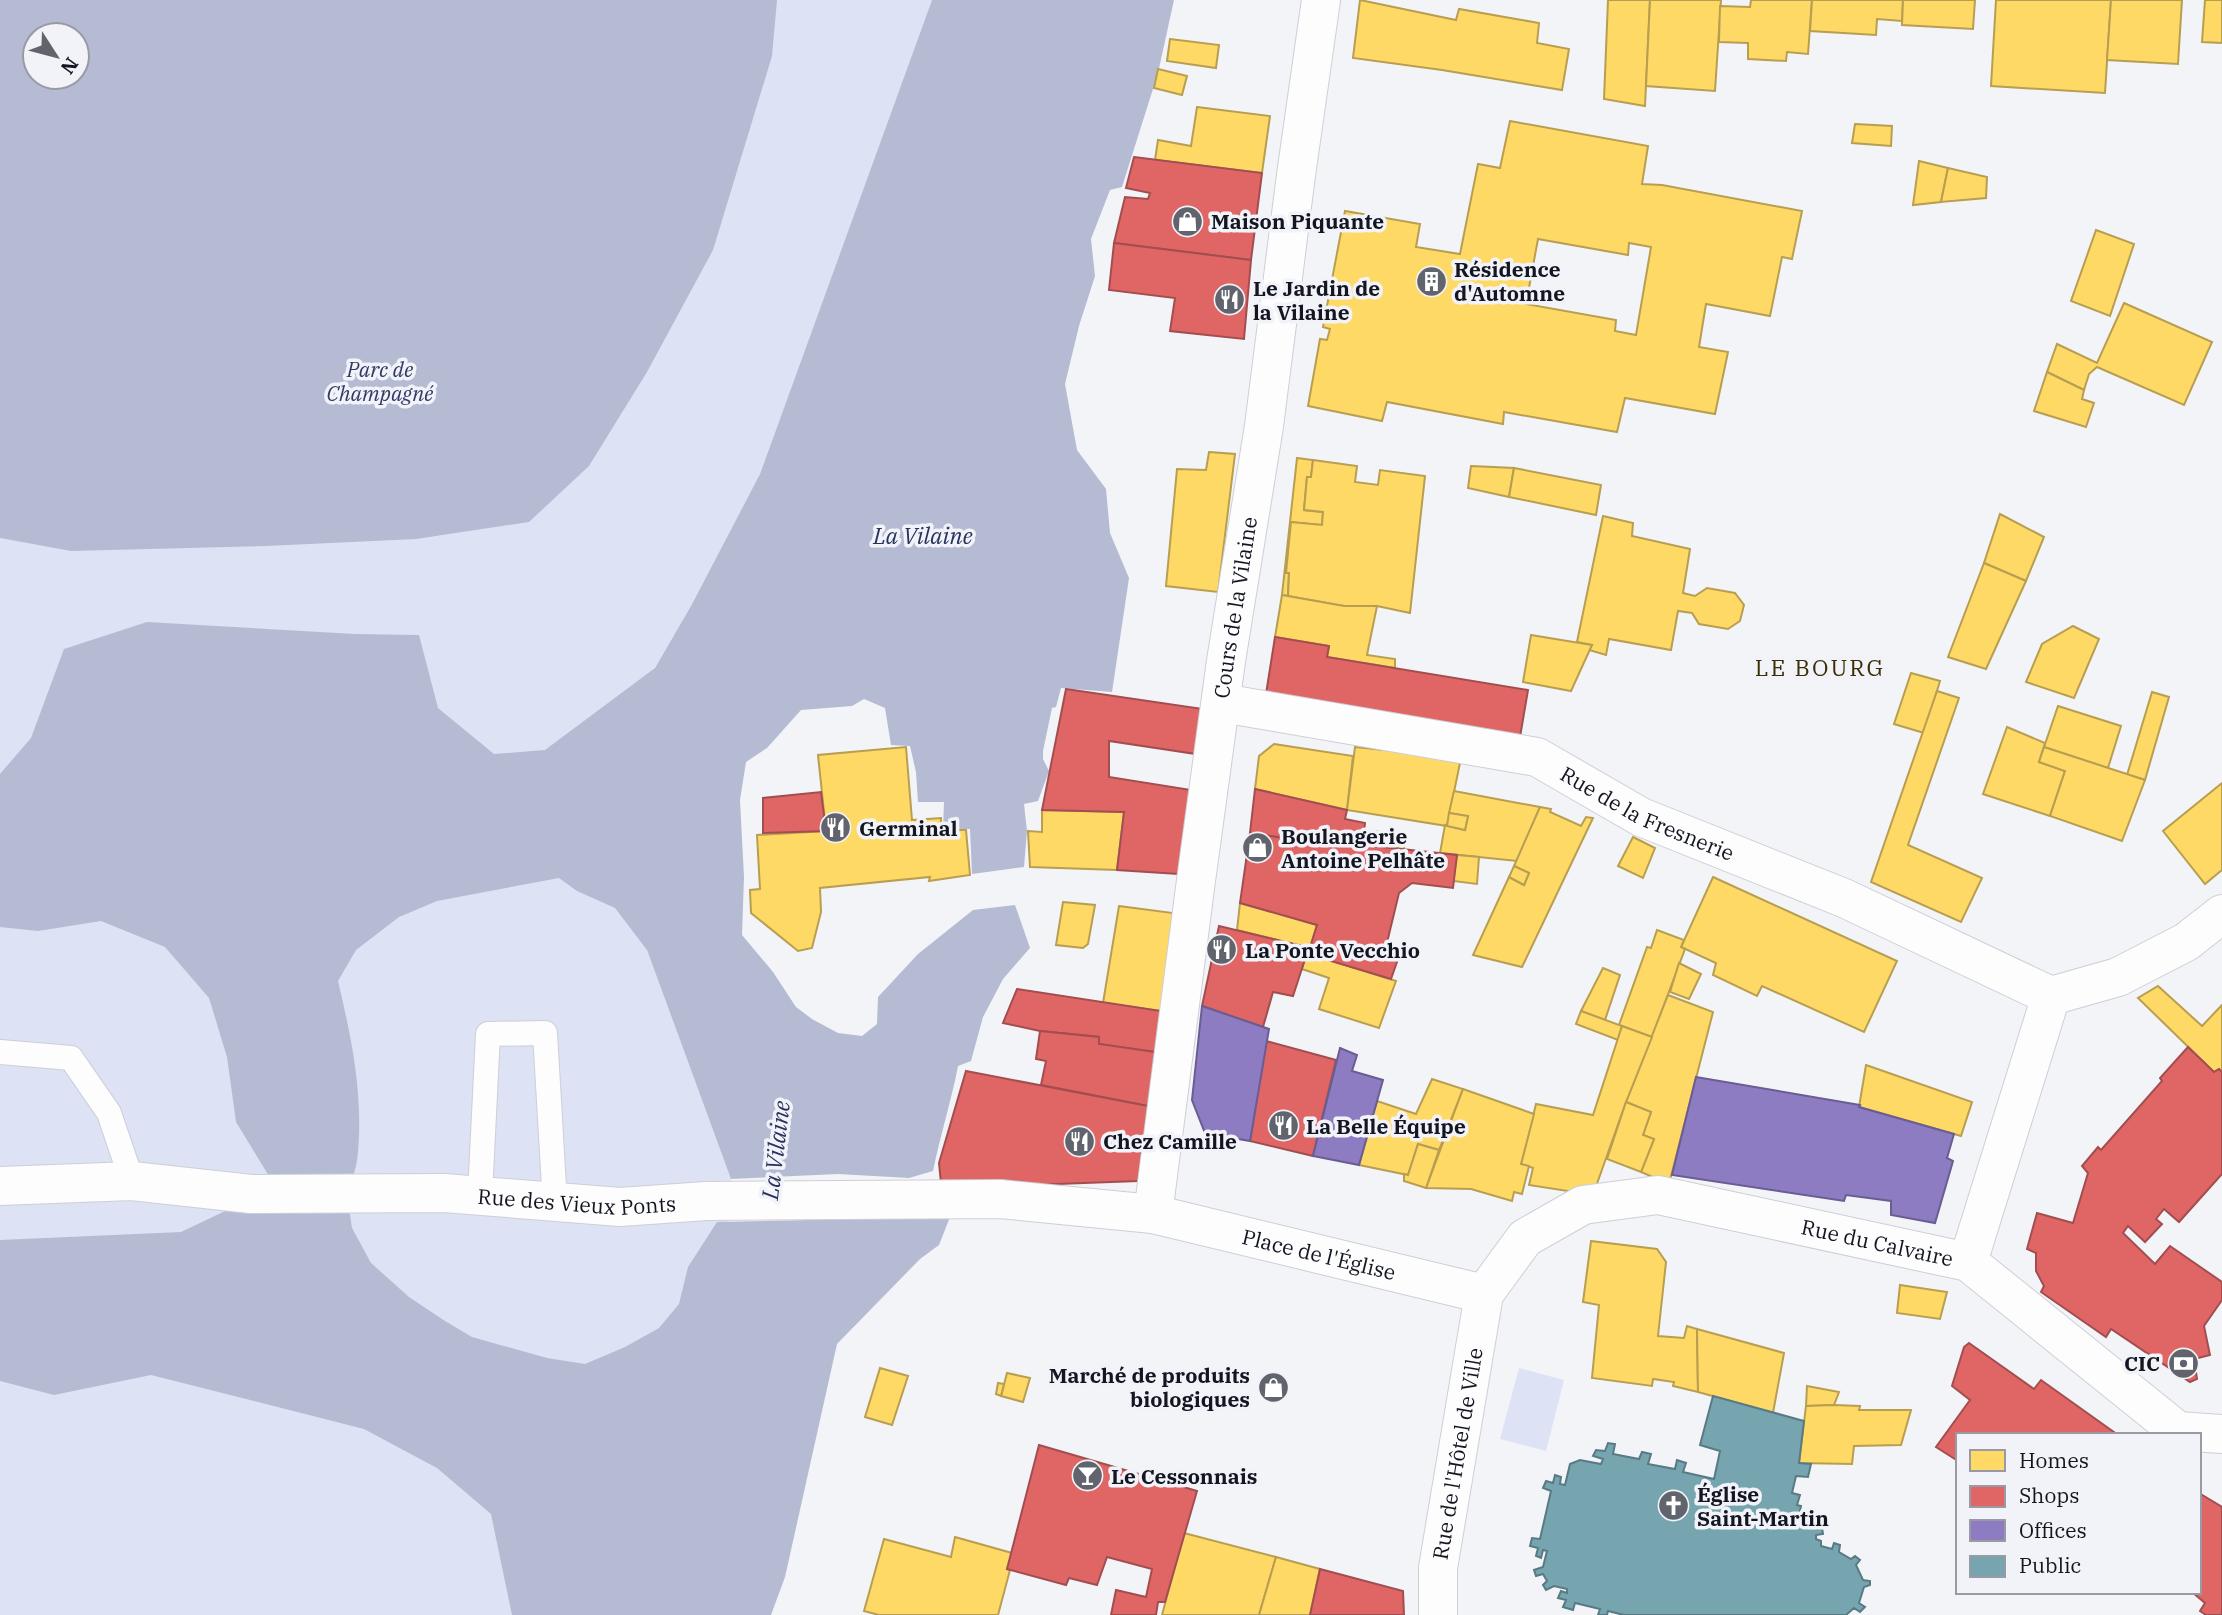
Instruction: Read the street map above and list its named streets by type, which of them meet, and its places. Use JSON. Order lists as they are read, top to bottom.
{
  "streets": {
    "street": [
      "Cours de la Vilaine",
      "Rue de la Fresnerie",
      "Rue des Vieux Ponts",
      "Rue du Calvaire",
      "Place de l'Église",
      "Rue de l'Hôtel de Ville"
    ]
  },
  "crossings": [
    ["Cours de la Vilaine", "Rue de la Fresnerie"],
    ["Cours de la Vilaine", "Rue des Vieux Ponts"],
    ["Cours de la Vilaine", "Place de l'Église"],
    ["Rue de la Fresnerie", "Rue du Calvaire"],
    ["Rue des Vieux Ponts", "Place de l'Église"],
    ["Rue du Calvaire", "Place de l'Église"],
    ["Rue du Calvaire", "Rue de l'Hôtel de Ville"],
    ["Place de l'Église", "Rue de l'Hôtel de Ville"]
  ],
  "districts": ["LE BOURG"],
  "water": ["La Vilaine"],
  "parks": ["Parc de Champagné"],
  "places": {
    "shop": ["Maison Piquante", "Boulangerie Antoine Pelhâte", "Marché de produits biologiques"],
    "building": ["Résidence d'Automne"],
    "restaurant": [
      "Le Jardin de la Vilaine",
      "Germinal",
      "La Ponte Vecchio",
      "La Belle Équipe",
      "Chez Camille"
    ],
    "bank": ["CIC"],
    "bar": ["Le Cessonnais"],
    "church": ["Église Saint-Martin"]
  },
  "legend": [
    "Homes",
    "Shops",
    "Offices",
    "Public"
  ],
  "north": "bottom right"
}
